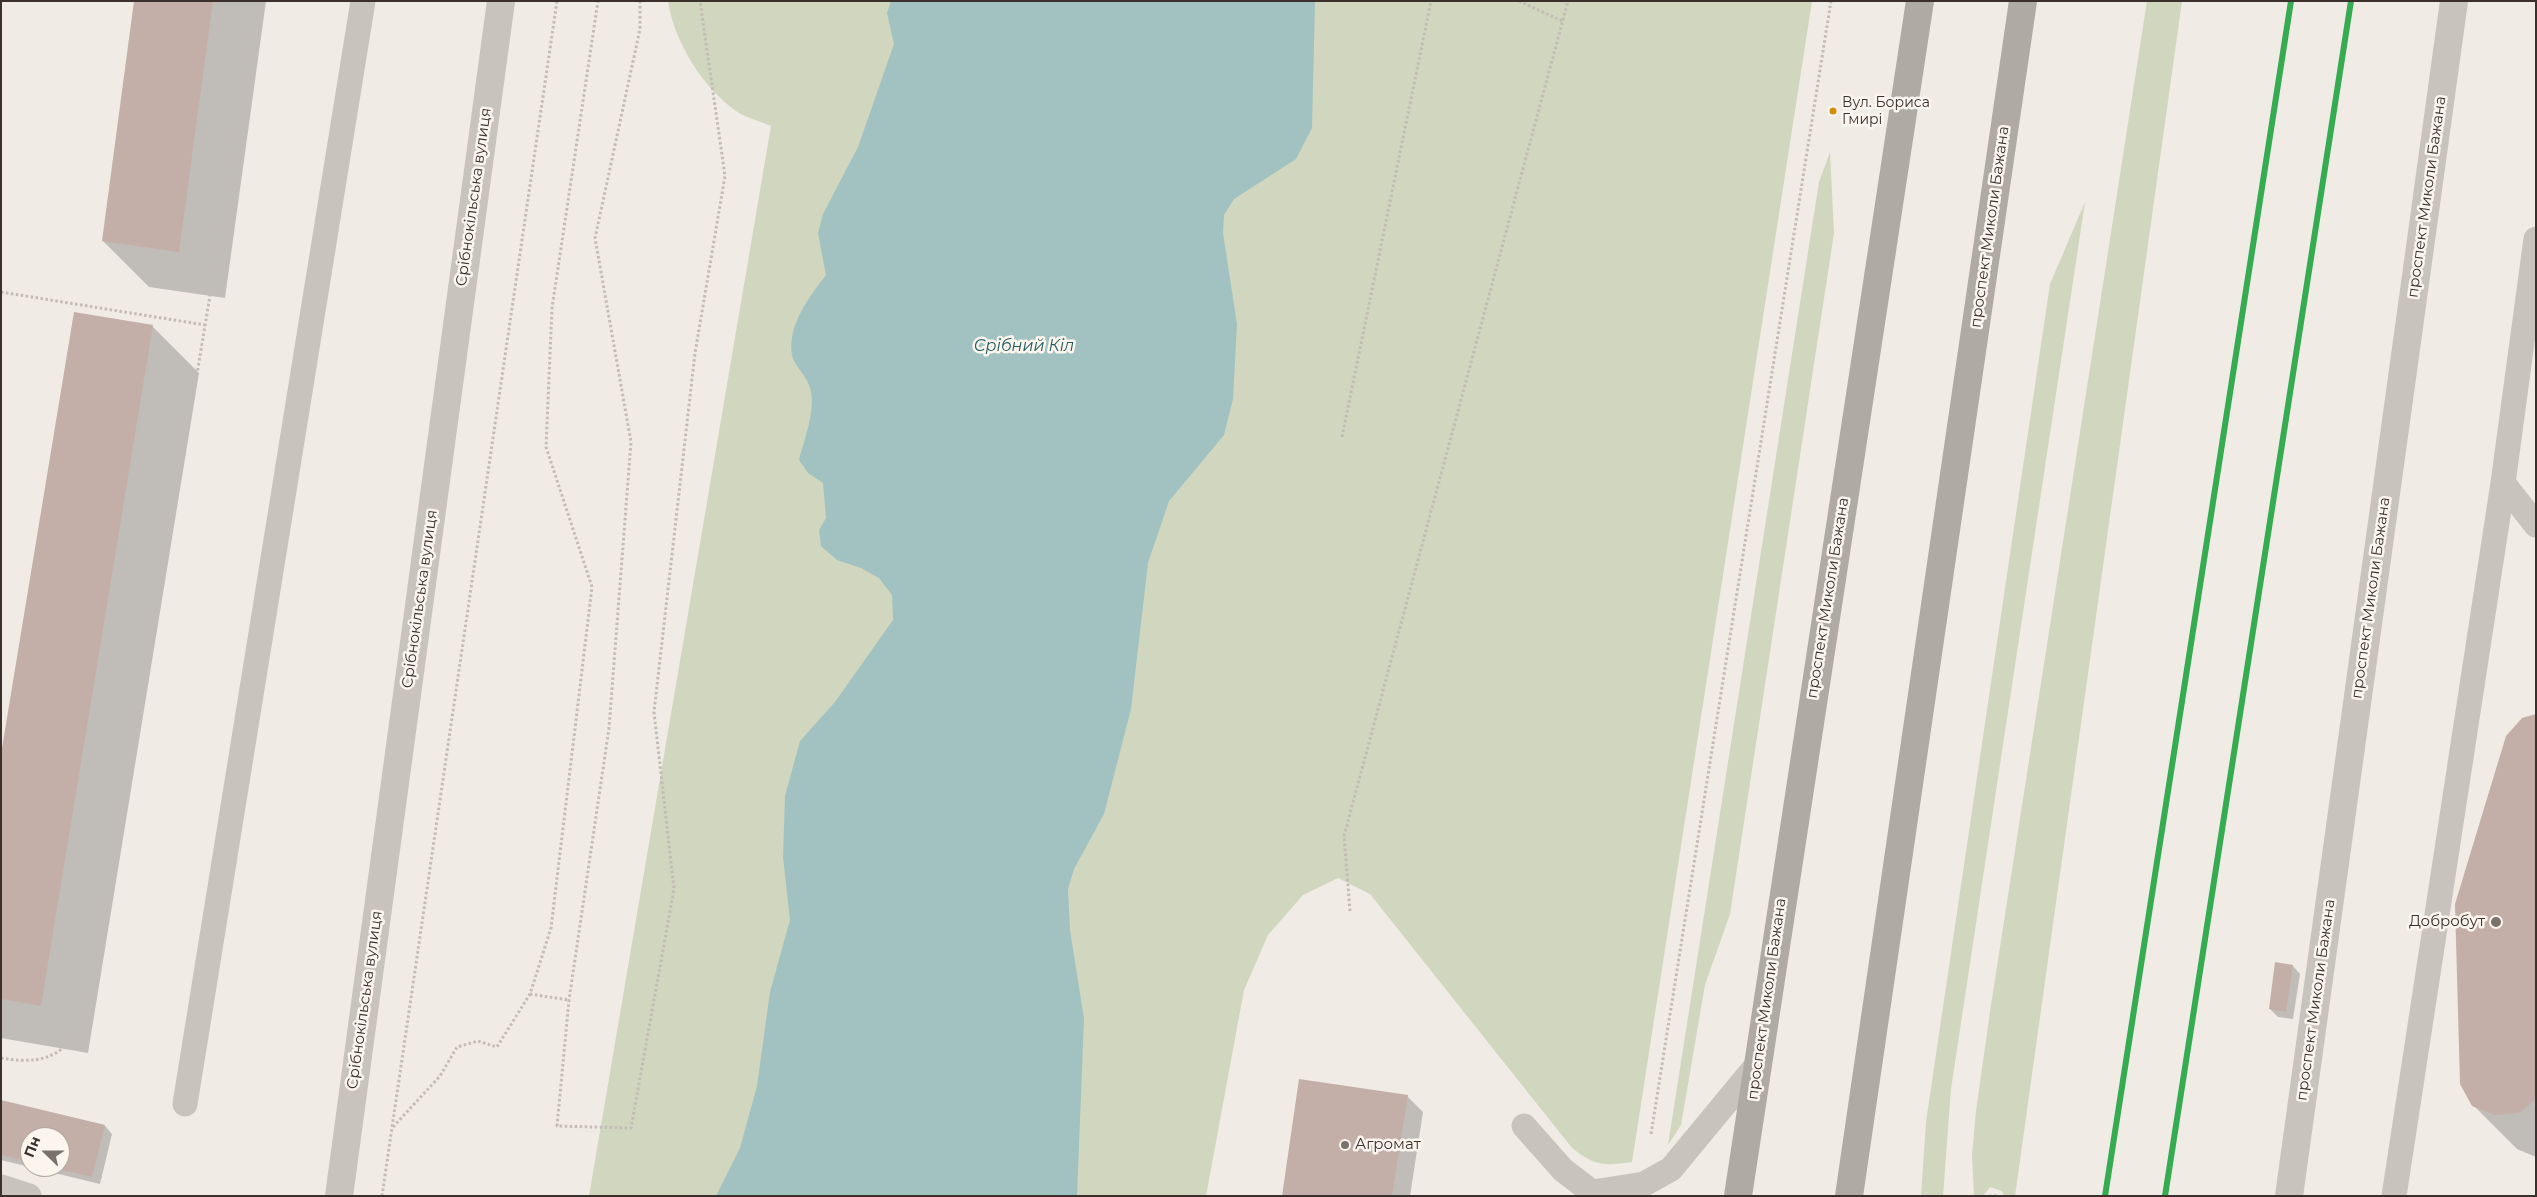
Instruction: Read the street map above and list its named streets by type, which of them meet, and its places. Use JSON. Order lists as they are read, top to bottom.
{
  "streets": {
    "highway": ["проспект Миколи Бажана"],
    "street": ["Срібнокільська вулиця"]
  },
  "water": ["Срібний Кіл"],
  "places": ["Вул. Бориса Гмирі", "Добробут", "Агромат"],
  "north": "left"
}
